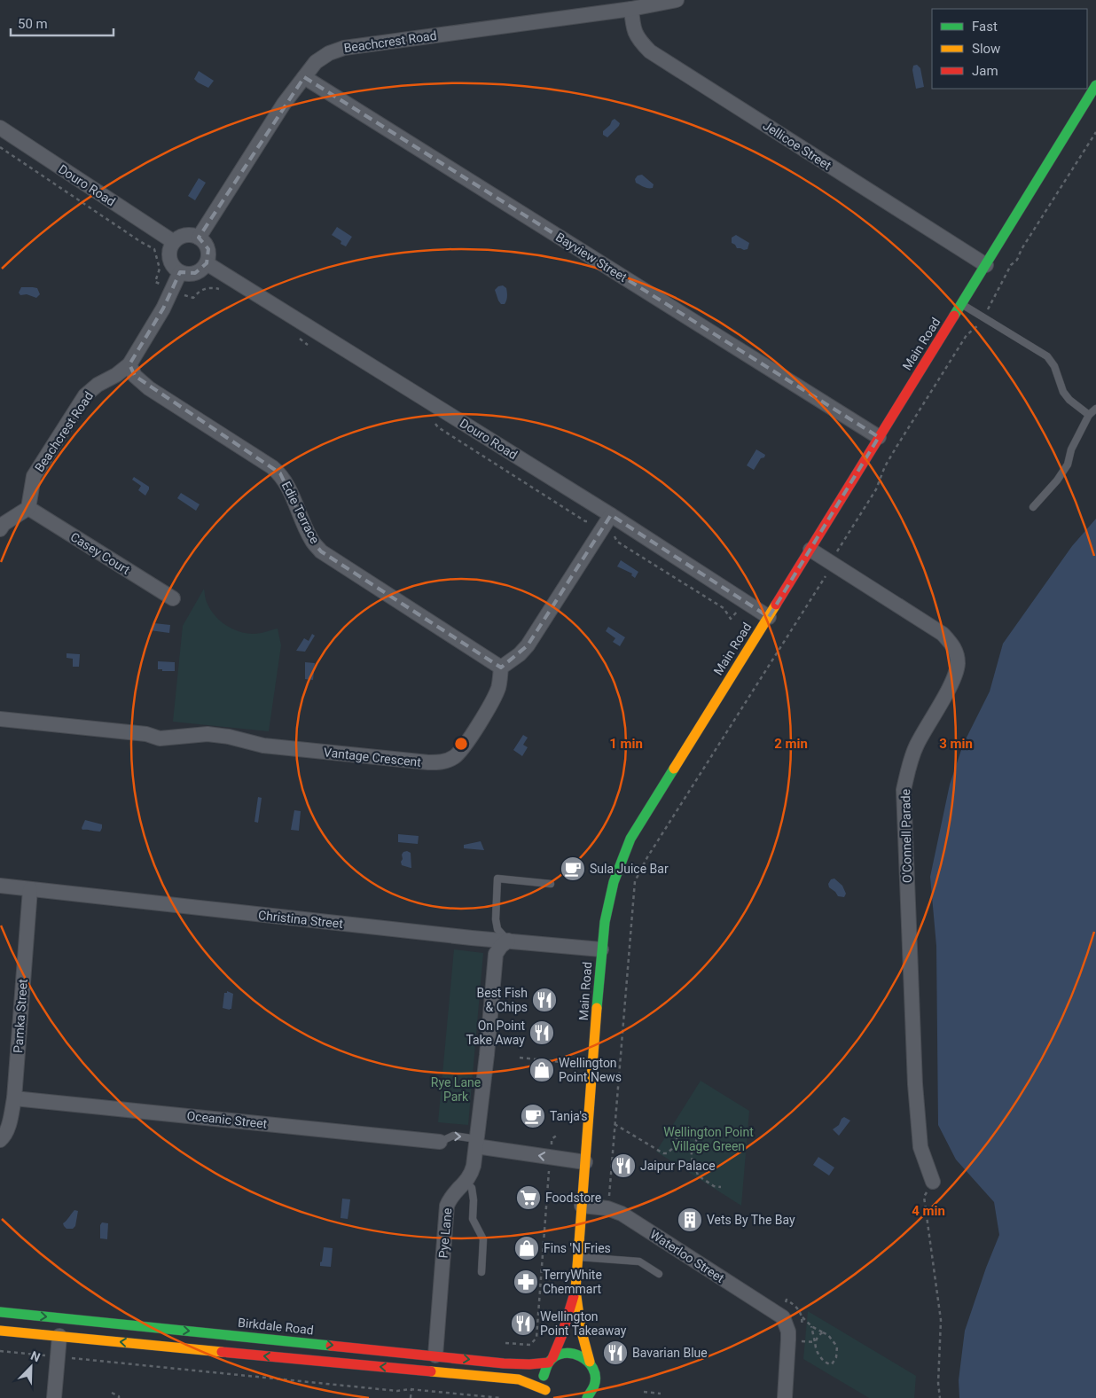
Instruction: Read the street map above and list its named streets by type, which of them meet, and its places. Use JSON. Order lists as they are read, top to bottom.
{
  "streets": {
    "main road": ["Main Road", "Birkdale Road"],
    "street": [
      "Beachcrest Road",
      "Jellicoe Street",
      "Douro Road",
      "Bayview Street",
      "Edie Terrace",
      "Casey Court",
      "Vantage Crescent",
      "O'Connell Parade",
      "Christina Street",
      "Pamka Street",
      "Oceanic Street",
      "Pye Lane",
      "Waterloo Street"
    ]
  },
  "crossings": [
    ["Beachcrest Road", "Jellicoe Street"],
    ["Beachcrest Road", "Douro Road"],
    ["Beachcrest Road", "Bayview Street"],
    ["Beachcrest Road", "Edie Terrace"],
    ["Beachcrest Road", "Casey Court"],
    ["Jellicoe Street", "Main Road"],
    ["Douro Road", "Main Road"],
    ["Bayview Street", "Main Road"],
    ["Main Road", "O'Connell Parade"],
    ["Main Road", "Christina Street"],
    ["Main Road", "Waterloo Street"],
    ["Main Road", "Birkdale Road"],
    ["Edie Terrace", "Vantage Crescent"],
    ["Christina Street", "Pamka Street"],
    ["Christina Street", "Pye Lane"],
    ["Pamka Street", "Oceanic Street"],
    ["Pye Lane", "Birkdale Road"]
  ],
  "parks": ["Rye Lane Park", "Wellington Point Village Green"],
  "places": {
    "cafe": ["Sula Juice Bar", "Tanja's"],
    "restaurant": [
      "Best Fish & Chips",
      "On Point Take Away",
      "Jaipur Palace",
      "Wellington Point Takeaway",
      "Bavarian Blue"
    ],
    "shop": ["Wellington Point News", "Fins 'N Fries"],
    "supermarket": ["Foodstore"],
    "building": ["Vets By The Bay"],
    "pharmacy": ["TerryWhite Chemmart"]
  },
  "legend": ["Fast", "Slow", "Jam"],
  "scale_bar": "50 m",
  "north": "top right",
  "rings": [
    "1 min",
    "2 min",
    "3 min",
    "4 min"
  ]
}
